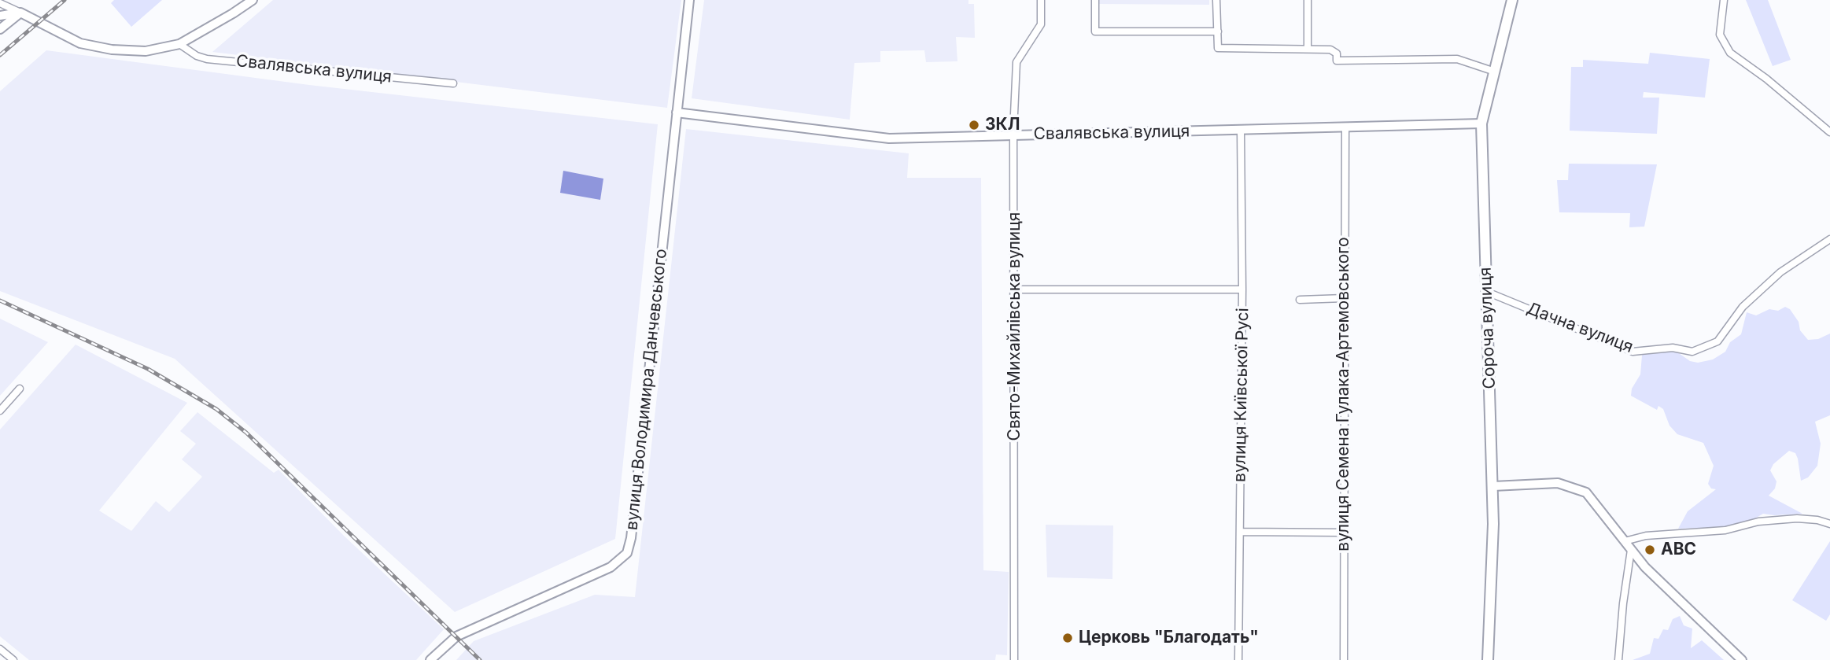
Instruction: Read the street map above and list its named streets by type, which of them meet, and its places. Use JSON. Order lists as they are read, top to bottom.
{
  "streets": {
    "main road": ["Сороча вулиця"],
    "street": [
      "Свалявська вулиця",
      "Свято-Михайлівська вулиця",
      "Дачна вулиця",
      "вулиця Володимира Данчевського",
      "вулиця Семена Гулака-Артемовського",
      "вулиця Київської Русі"
    ]
  },
  "crossings": [
    ["Свалявська вулиця", "Свято-Михайлівська вулиця"],
    ["Свалявська вулиця", "Сороча вулиця"],
    ["Свалявська вулиця", "вулиця Володимира Данчевського"],
    ["Свалявська вулиця", "вулиця Семена Гулака-Артемовського"],
    ["Свалявська вулиця", "вулиця Київської Русі"],
    ["Сороча вулиця", "Дачна вулиця"]
  ],
  "places": ["ЗКЛ", "ABC", "Церковь \"Благодать\""]
}
